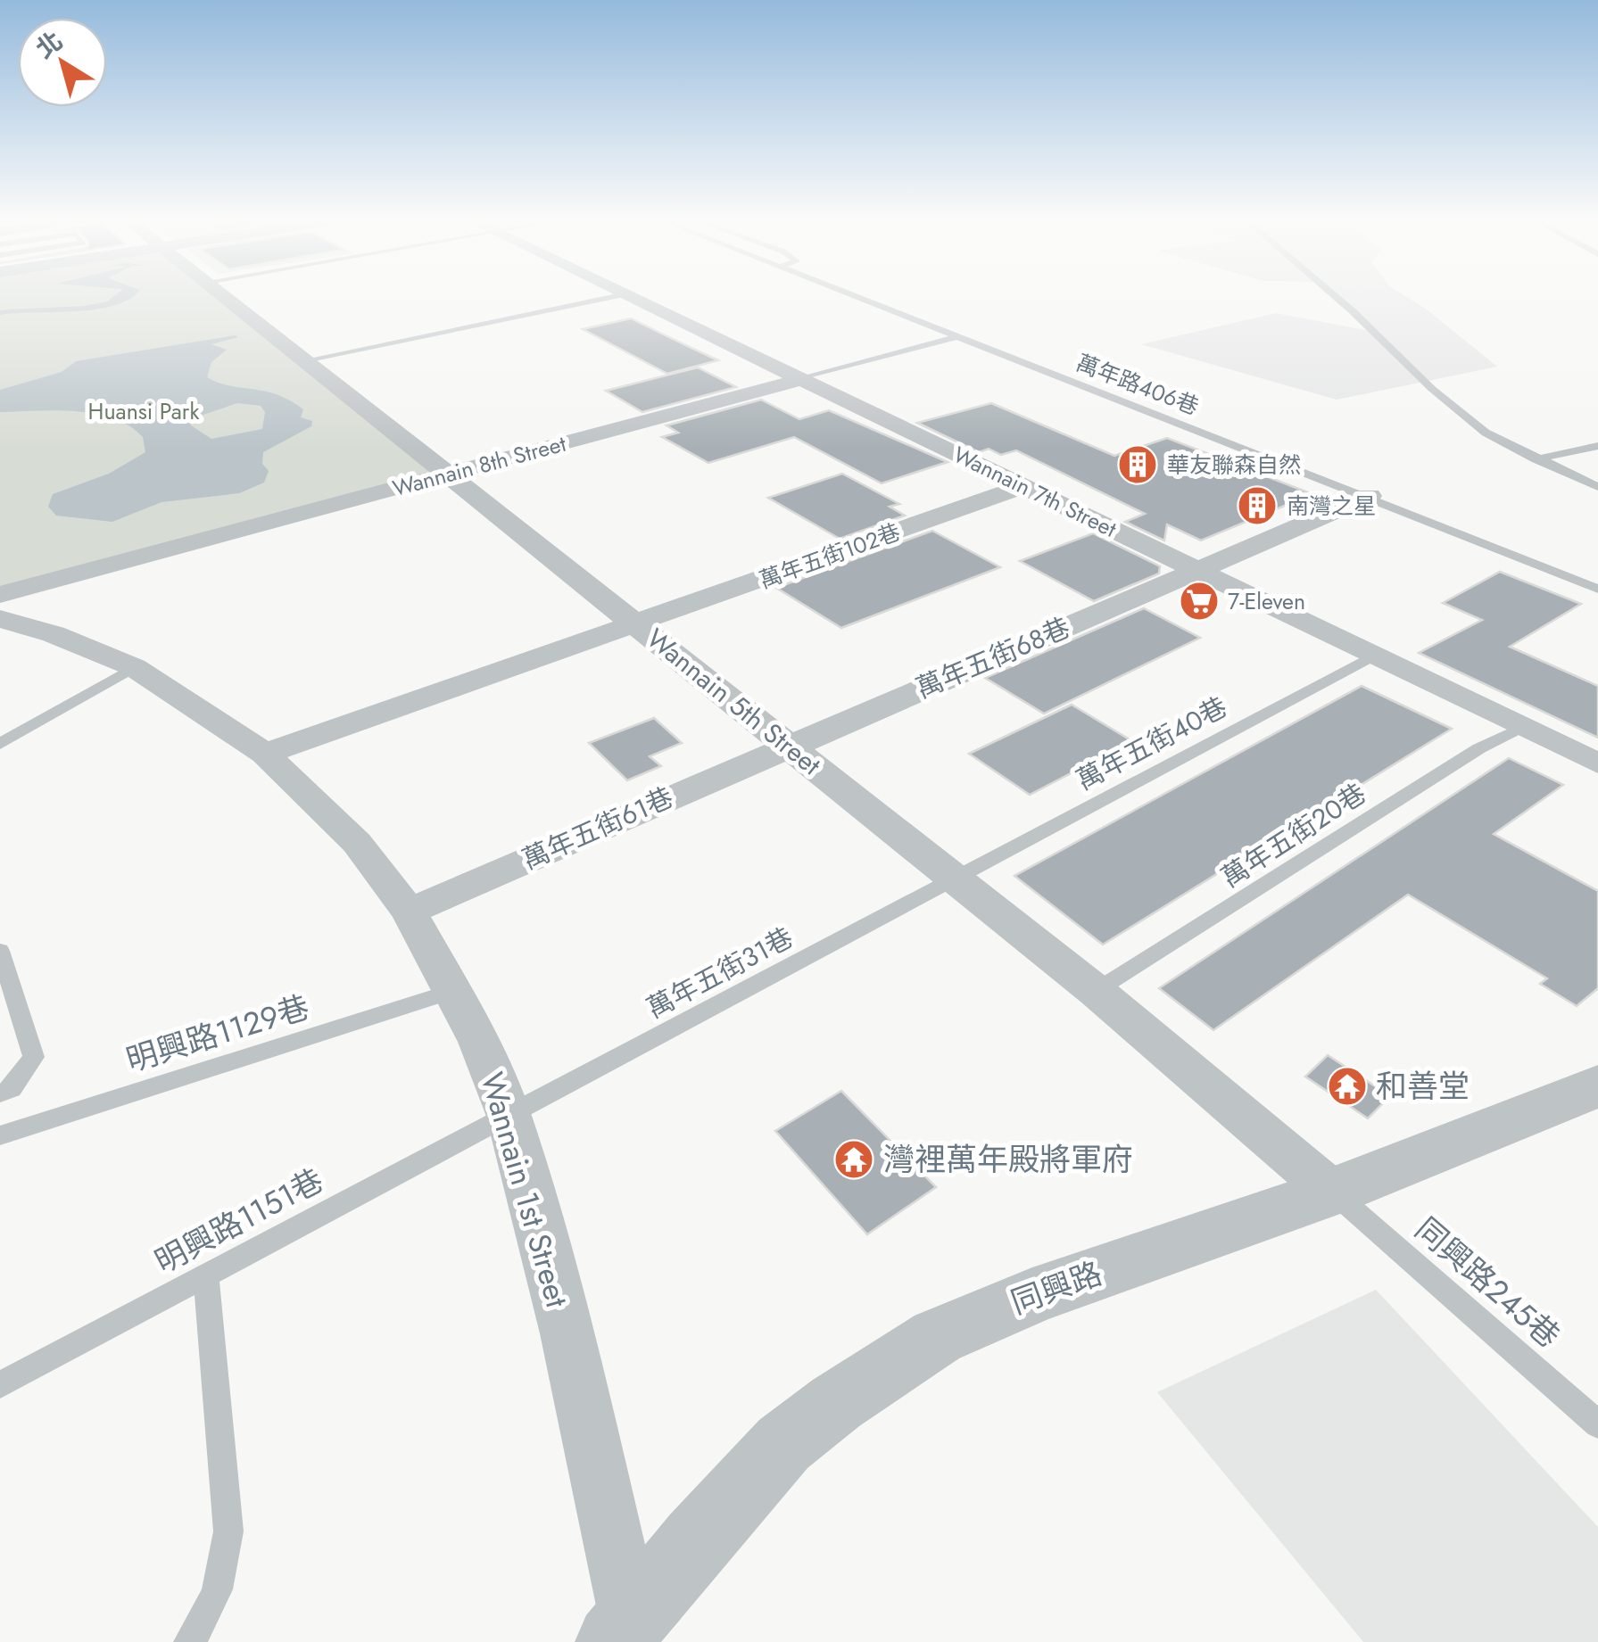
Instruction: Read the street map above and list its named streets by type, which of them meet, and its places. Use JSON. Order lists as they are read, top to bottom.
{
  "streets": {
    "street": [
      "Wannain 8th Street",
      "Wannain 7th Street",
      "萬年五街102巷",
      "萬年五街68巷",
      "Wannain 5th Street",
      "萬年五街61巷",
      "Wannain 1st Street",
      "同興路"
    ],
    "lane": [
      "萬年路406巷",
      "萬年五街40巷",
      "萬年五街20巷",
      "萬年五街31巷",
      "明興路1129巷",
      "明興路1151巷",
      "同興路245巷"
    ]
  },
  "crossings": [
    ["萬年路406巷", "Wannain 8th Street"],
    ["萬年路406巷", "萬年五街68巷"],
    ["Wannain 8th Street", "Wannain 7th Street"],
    ["Wannain 8th Street", "Wannain 5th Street"],
    ["Wannain 7th Street", "萬年五街102巷"],
    ["Wannain 7th Street", "萬年五街68巷"],
    ["Wannain 7th Street", "萬年五街40巷"],
    ["Wannain 7th Street", "萬年五街20巷"],
    ["萬年五街102巷", "Wannain 5th Street"],
    ["萬年五街102巷", "Wannain 1st Street"],
    ["萬年五街68巷", "Wannain 5th Street"],
    ["萬年五街68巷", "萬年五街61巷"],
    ["Wannain 5th Street", "萬年五街40巷"],
    ["Wannain 5th Street", "萬年五街61巷"],
    ["Wannain 5th Street", "萬年五街20巷"],
    ["Wannain 5th Street", "萬年五街31巷"],
    ["Wannain 5th Street", "同興路245巷"],
    ["Wannain 5th Street", "同興路"],
    ["萬年五街40巷", "萬年五街31巷"],
    ["萬年五街61巷", "Wannain 1st Street"],
    ["萬年五街31巷", "Wannain 1st Street"],
    ["萬年五街31巷", "明興路1151巷"],
    ["明興路1129巷", "Wannain 1st Street"],
    ["Wannain 1st Street", "明興路1151巷"],
    ["Wannain 1st Street", "同興路"],
    ["同興路245巷", "同興路"]
  ],
  "parks": ["Huansi Park"],
  "places": {
    "building": ["華友聯森自然", "南灣之星"],
    "supermarket": ["7-Eleven"],
    "temple": ["和善堂", "灣裡萬年殿將軍府"]
  },
  "north": "top left"
}
